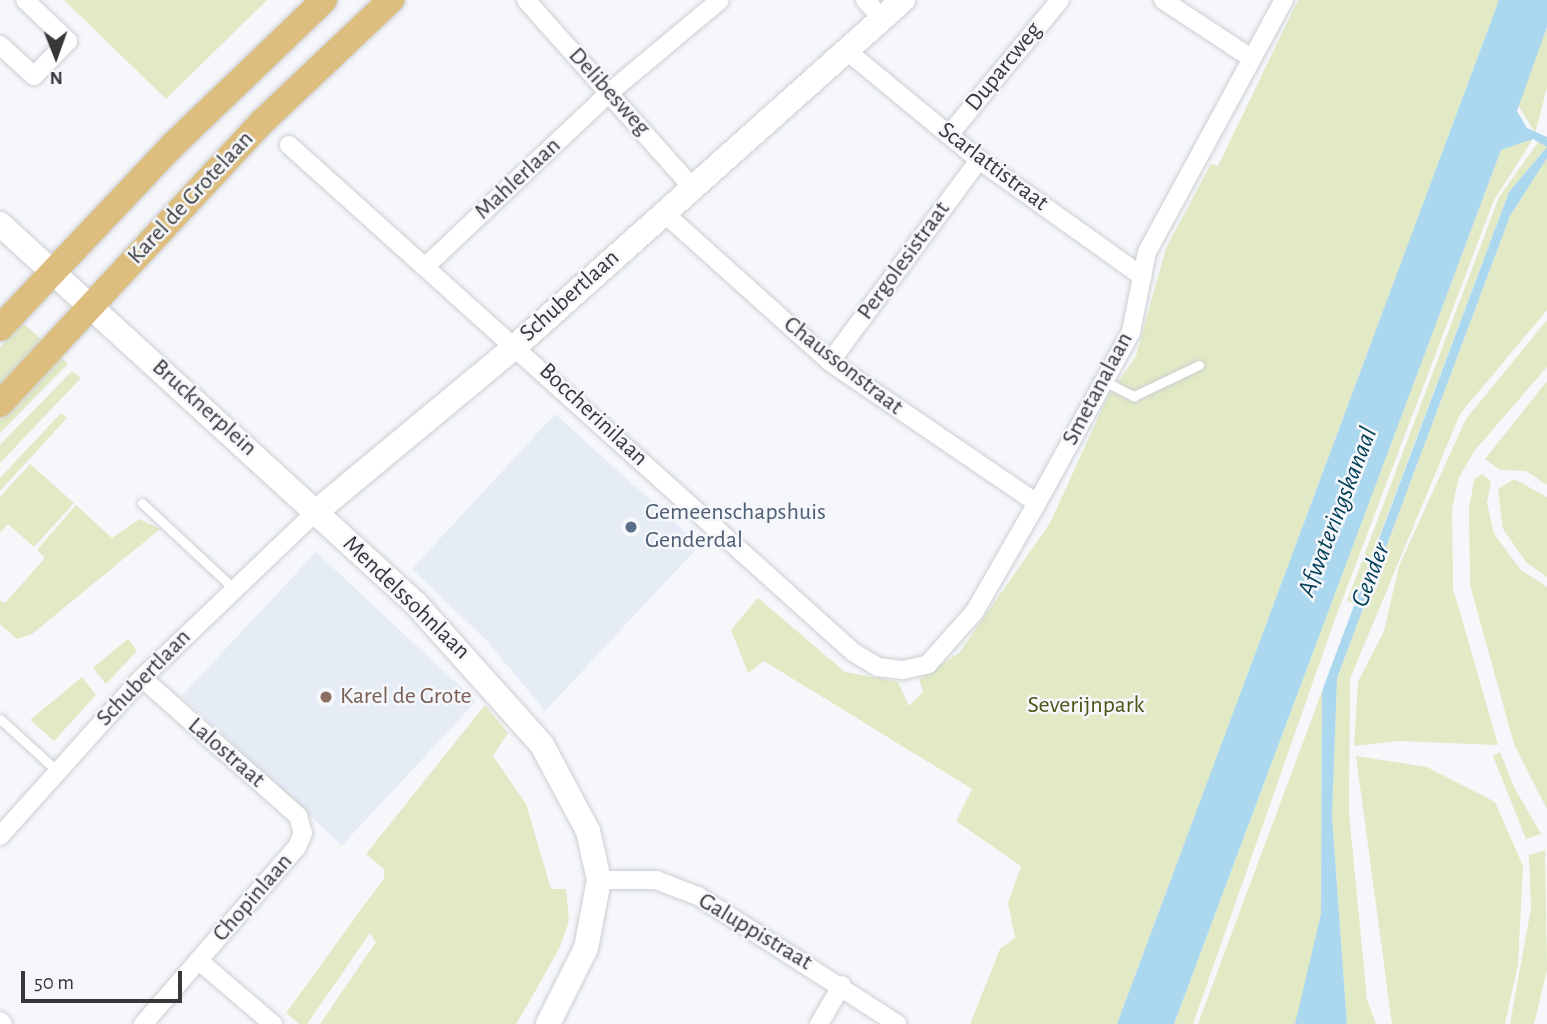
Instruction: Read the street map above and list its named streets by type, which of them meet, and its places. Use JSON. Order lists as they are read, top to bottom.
{
  "streets": {
    "main road": ["Karel de Grotelaan"],
    "street": [
      "Duparcweg",
      "Delibesweg",
      "Scarlattistraat",
      "Mahlerlaan",
      "Pergolesistraat",
      "Schubertlaan",
      "Chaussonstraat",
      "Smetanalaan",
      "Brucknerplein",
      "Boccherinilaan",
      "Mendelssohnlaan",
      "Lalostraat",
      "Chopinlaan",
      "Galuppistraat"
    ]
  },
  "crossings": [
    ["Duparcweg", "Scarlattistraat"],
    ["Delibesweg", "Mahlerlaan"],
    ["Delibesweg", "Schubertlaan"],
    ["Scarlattistraat", "Pergolesistraat"],
    ["Scarlattistraat", "Schubertlaan"],
    ["Scarlattistraat", "Smetanalaan"],
    ["Mahlerlaan", "Boccherinilaan"],
    ["Karel de Grotelaan", "Brucknerplein"],
    ["Pergolesistraat", "Chaussonstraat"],
    ["Schubertlaan", "Chaussonstraat"],
    ["Schubertlaan", "Brucknerplein"],
    ["Schubertlaan", "Boccherinilaan"],
    ["Schubertlaan", "Mendelssohnlaan"],
    ["Schubertlaan", "Lalostraat"],
    ["Chaussonstraat", "Smetanalaan"],
    ["Smetanalaan", "Boccherinilaan"],
    ["Brucknerplein", "Mendelssohnlaan"],
    ["Mendelssohnlaan", "Galuppistraat"],
    ["Lalostraat", "Chopinlaan"]
  ],
  "water": ["Afwateringskanaal", "Gender"],
  "parks": ["Severijnpark"],
  "places": ["Gemeenschapshuis Genderdal", "Karel de Grote"],
  "scale_bar": "50 m",
  "north": "bottom"
}
